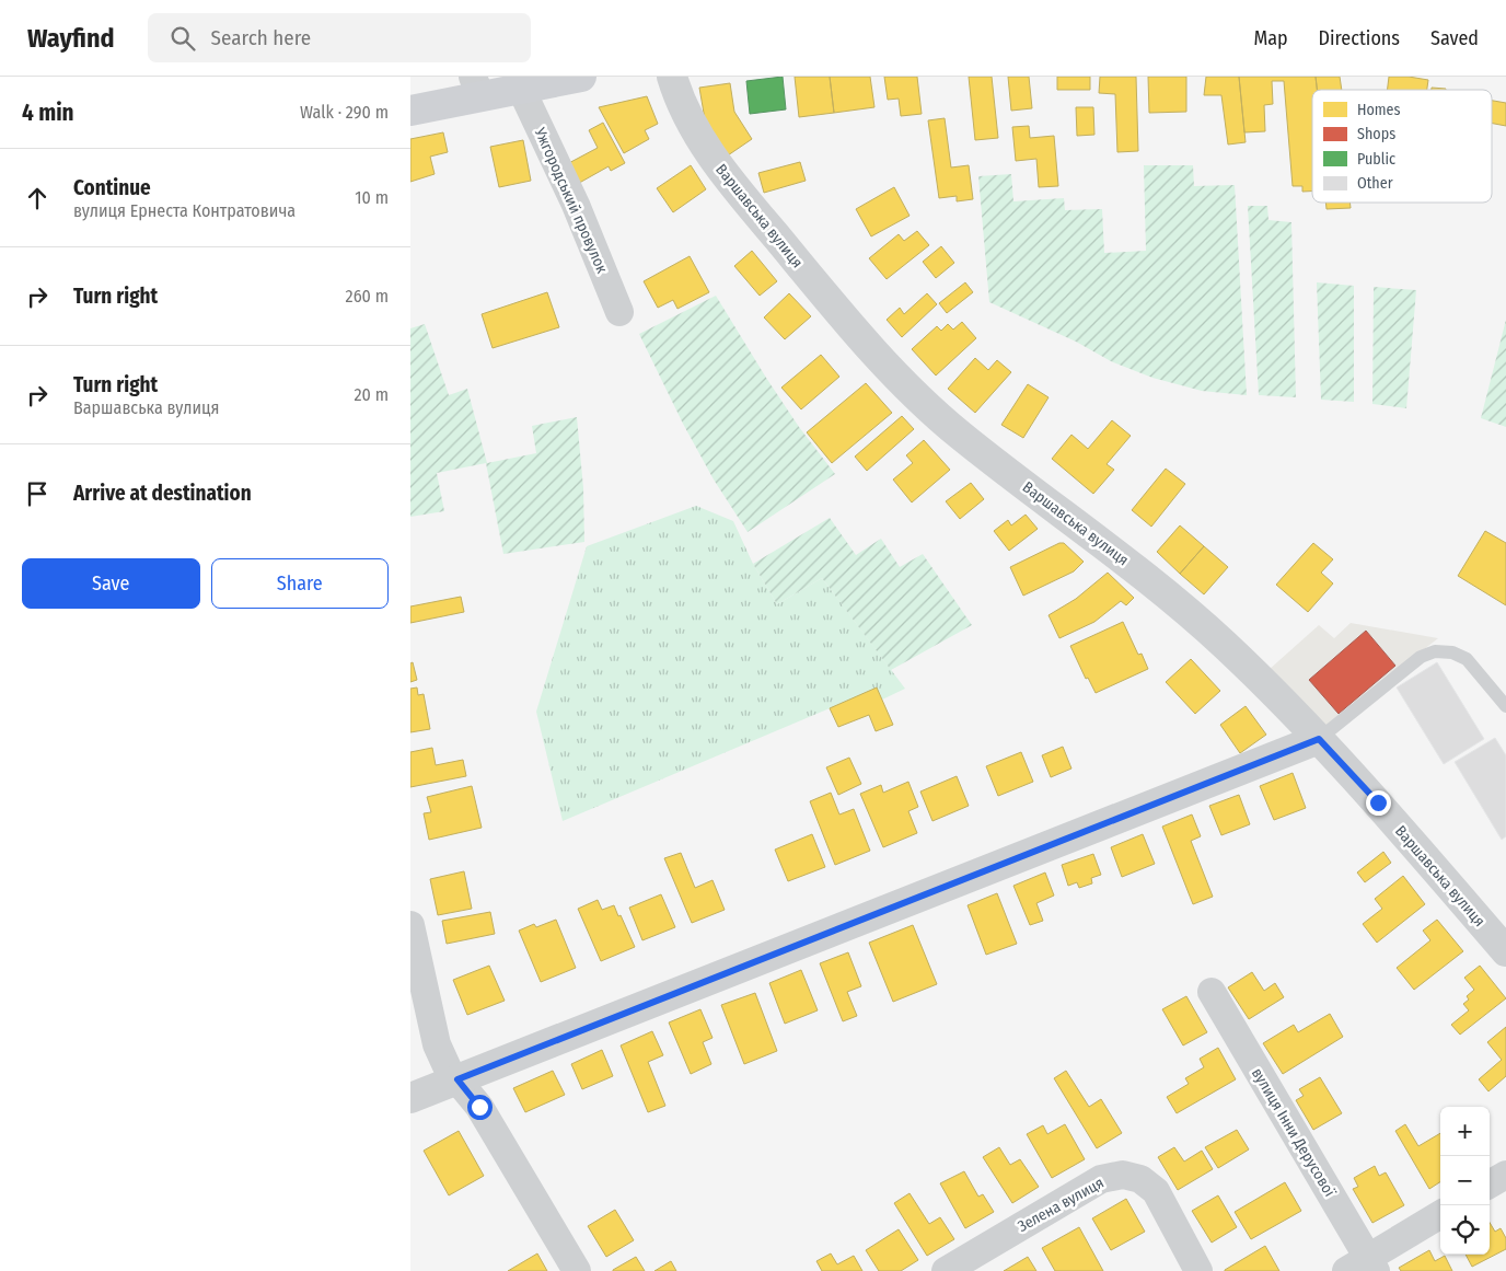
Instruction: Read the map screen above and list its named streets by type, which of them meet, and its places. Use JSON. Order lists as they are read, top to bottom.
{
  "streets": {
    "street": [
      "Ужгородський провулок",
      "Варшавська вулиця",
      "вулиця Інни Дерусової",
      "Зелена вулиця"
    ]
  },
  "legend": [
    "Homes",
    "Shops",
    "Public",
    "Other"
  ],
  "page": {
    "header": "Wayfind",
    "search": "Search here",
    "nav": ["Map", "Directions", "Saved"],
    "heading": ["4 min", "Walk · 290 m"],
    "list": [
      ["Continue", "вулиця Ернеста Контратовича", "10 m"],
      ["Turn right", "260 m"],
      ["Turn right", "Варшавська вулиця", "20 m"],
      "Arrive at destination"
    ],
    "buttons": ["Save", "Share"],
    "map_buttons": ["+", "−"]
  }
}
